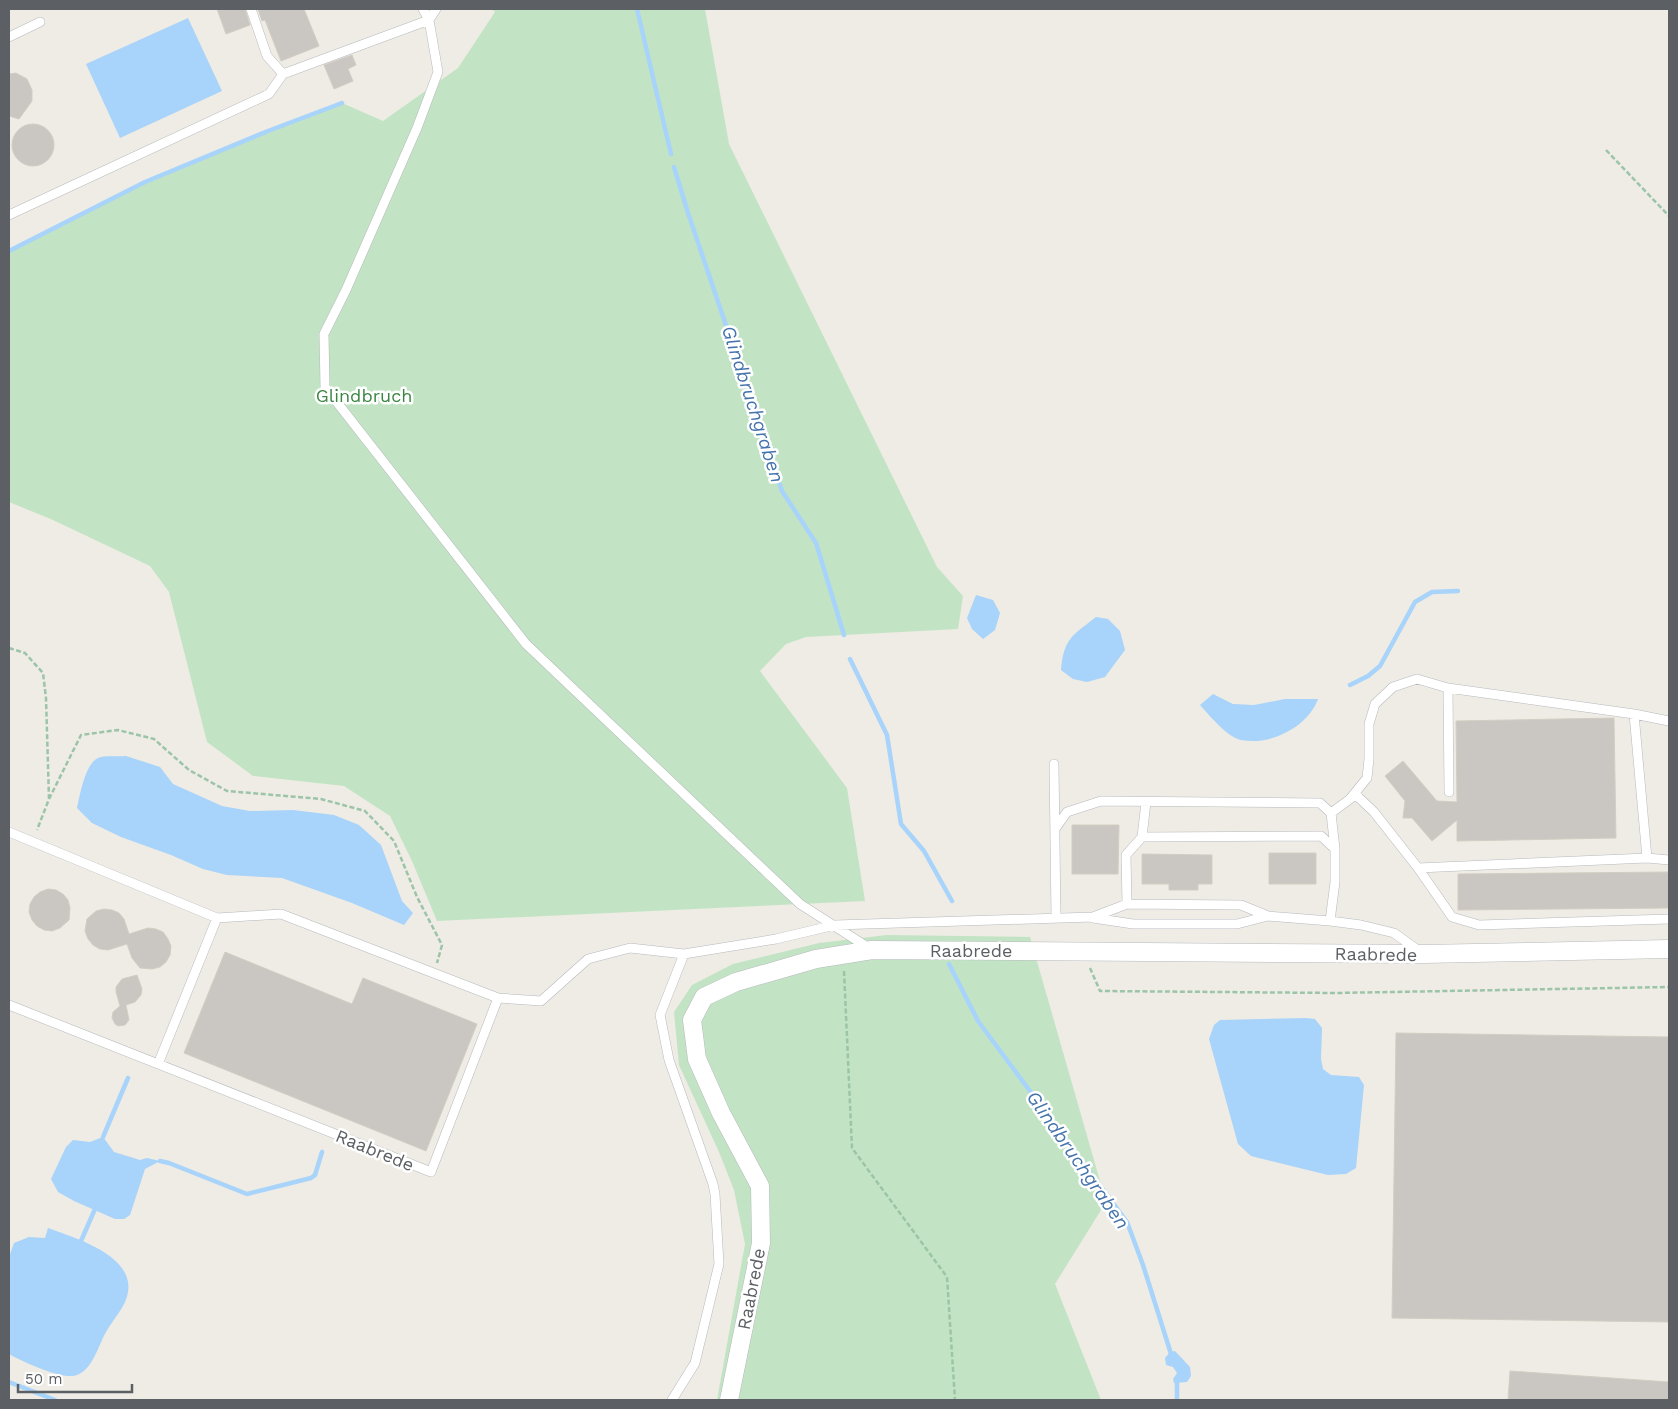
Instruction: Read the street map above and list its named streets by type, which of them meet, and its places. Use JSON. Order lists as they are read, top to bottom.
{
  "streets": {
    "street": ["Raabrede"]
  },
  "water": ["Glindbruchgraben"],
  "parks": ["Glindbruch"],
  "scale_bar": "50 m"
}
